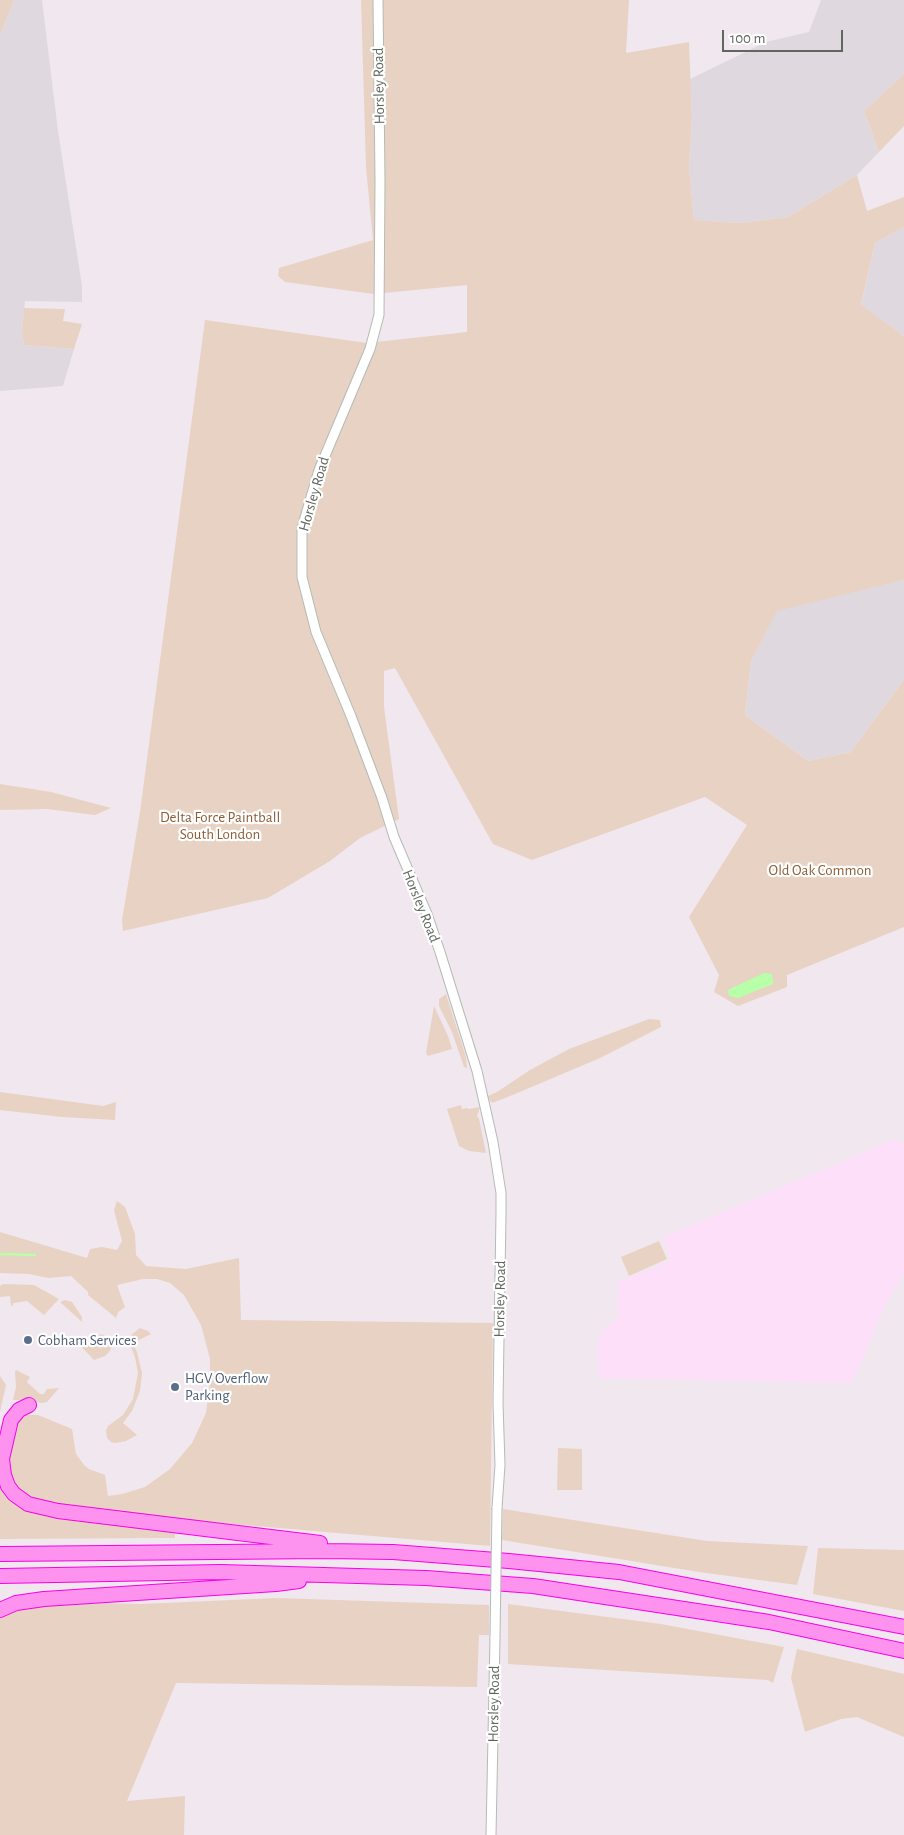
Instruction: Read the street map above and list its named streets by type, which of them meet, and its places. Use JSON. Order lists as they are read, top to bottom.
{
  "streets": {
    "street": ["Horsley Road"]
  },
  "parks": ["Delta Force Paintball South London", "Old Oak Common"],
  "places": ["Cobham Services", "HGV Overflow Parking"],
  "scale_bar": "100 m"
}
